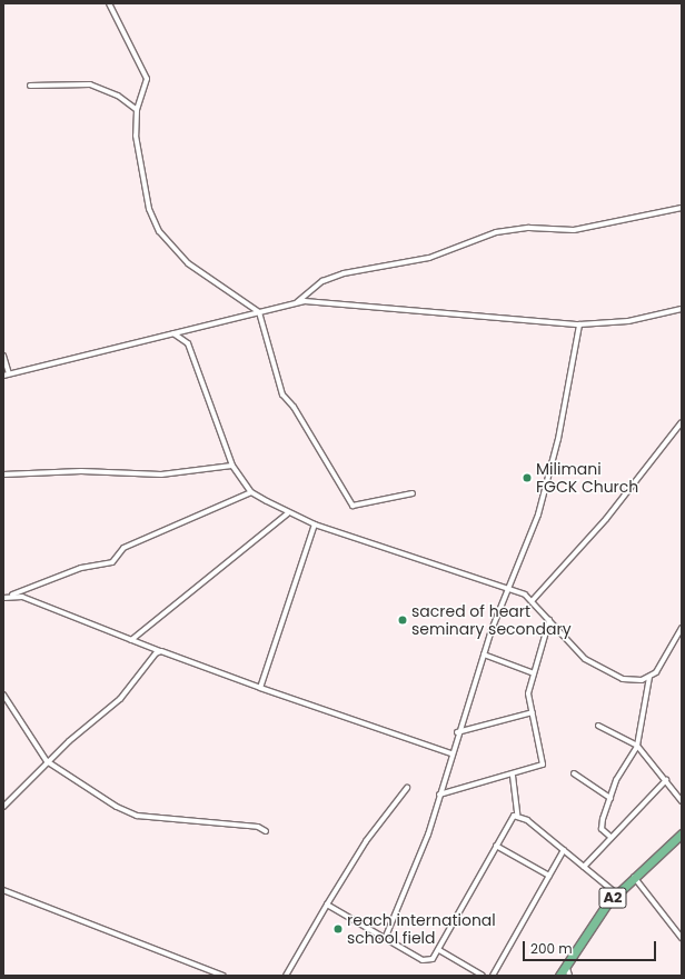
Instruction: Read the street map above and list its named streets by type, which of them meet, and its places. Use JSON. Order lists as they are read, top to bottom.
{
  "streets": {
    "highway": ["A2"]
  },
  "places": ["Milimani FGCK Church", "sacred of heart seminary secondary", "reach international school field"],
  "scale_bar": "200 m"
}
